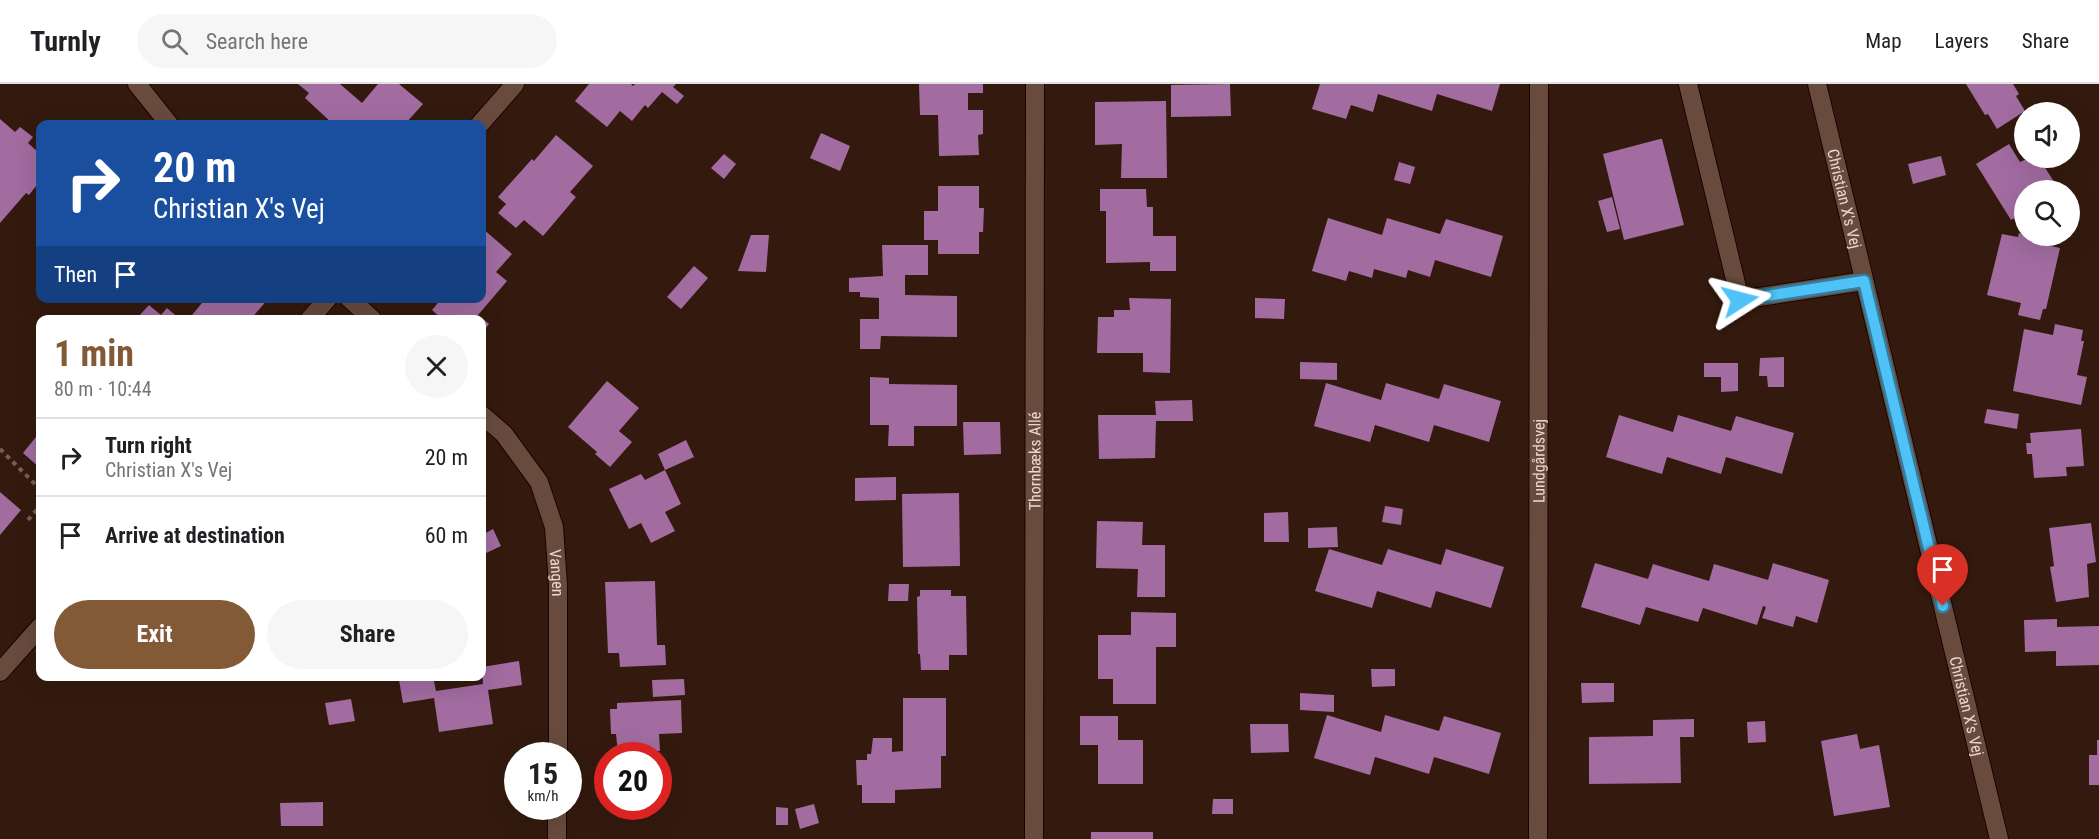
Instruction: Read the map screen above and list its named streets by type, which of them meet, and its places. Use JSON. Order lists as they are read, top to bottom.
{
  "streets": {
    "street": [
      "Christian X's Vej",
      "Thornbæks Allé",
      "Lundgårdsvej",
      "Vangen"
    ]
  },
  "page": {
    "header": "Turnly",
    "search": "Search here",
    "nav": ["Map", "Layers", "Share"],
    "turn": ["20 m", "Christian X's Vej"],
    "then": "Then",
    "heading": ["1 min", "80 m · 10:44"],
    "list": [
      {
        "name": "Turn right",
        "note": "Christian X's Vej",
        "value": "20 m"
      },
      {
        "name": "Arrive at destination",
        "value": "60 m"
      }
    ],
    "buttons": ["Exit", "Share"],
    "speed": "15 km/h",
    "limit": "20"
  }
}
